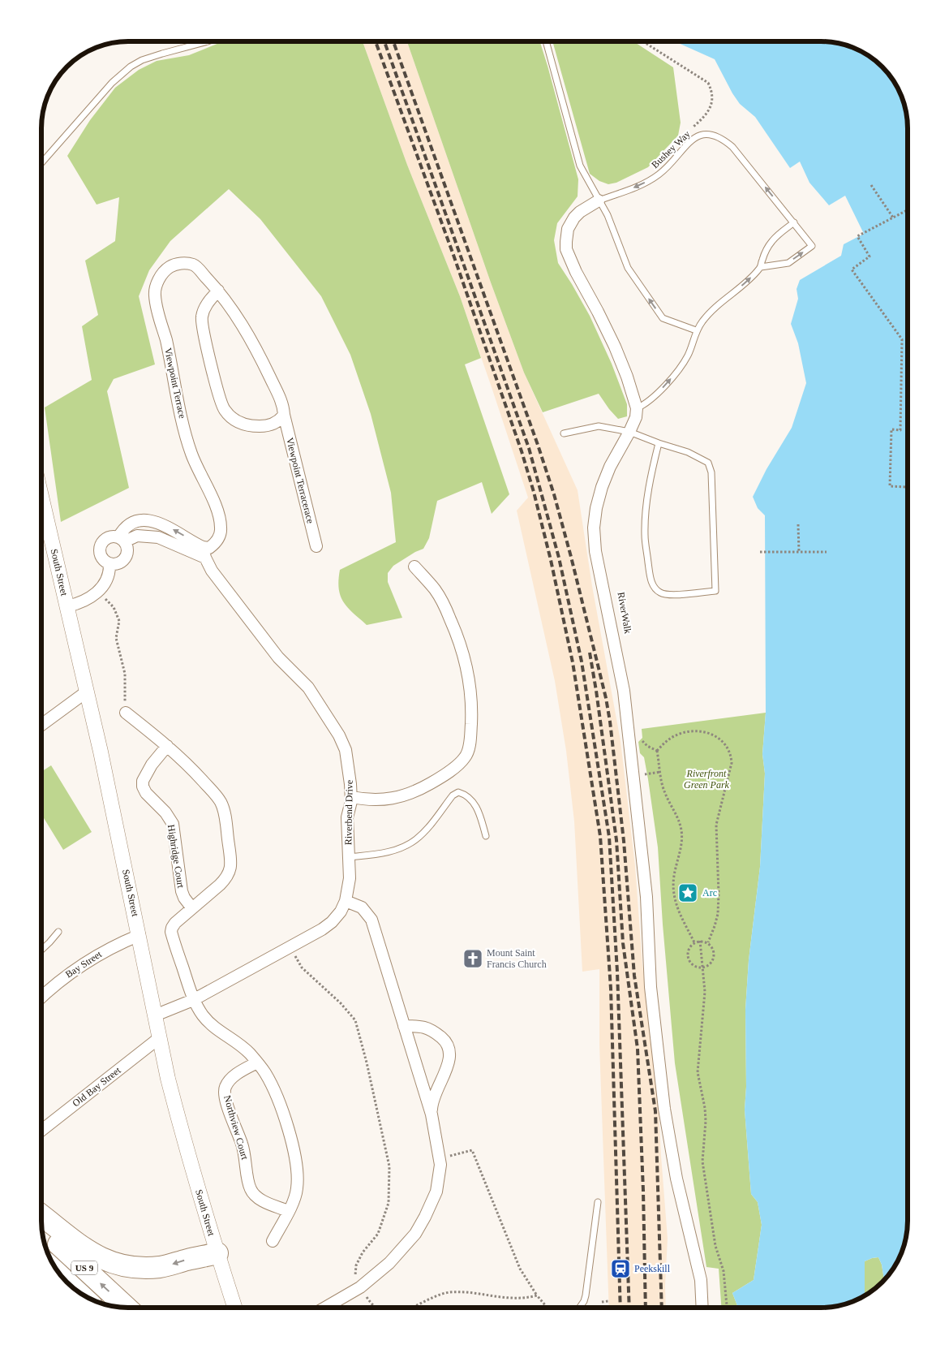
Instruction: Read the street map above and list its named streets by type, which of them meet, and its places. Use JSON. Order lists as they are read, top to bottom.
{
  "streets": {
    "highway": ["US 9"],
    "street": [
      "Viewpoint Terrace",
      "Viewpoint Terracerace",
      "South Street",
      "Riverbend Drive",
      "Highridge Court",
      "Bay Street",
      "Old Bay Street",
      "Northview Court"
    ],
    "lane": ["Bushey Way"]
  },
  "crossings": [
    ["Viewpoint Terrace", "Viewpoint Terracerace"],
    ["Viewpoint Terrace", "Riverbend Drive"],
    ["South Street", "Riverbend Drive"],
    ["South Street", "Bay Street"],
    ["South Street", "Old Bay Street"]
  ],
  "parks": ["Riverfront Green Park"],
  "places": {
    "place": ["Arc"],
    "church": ["Mount Saint Francis Church"],
    "station": ["Peekskill"]
  }
}
